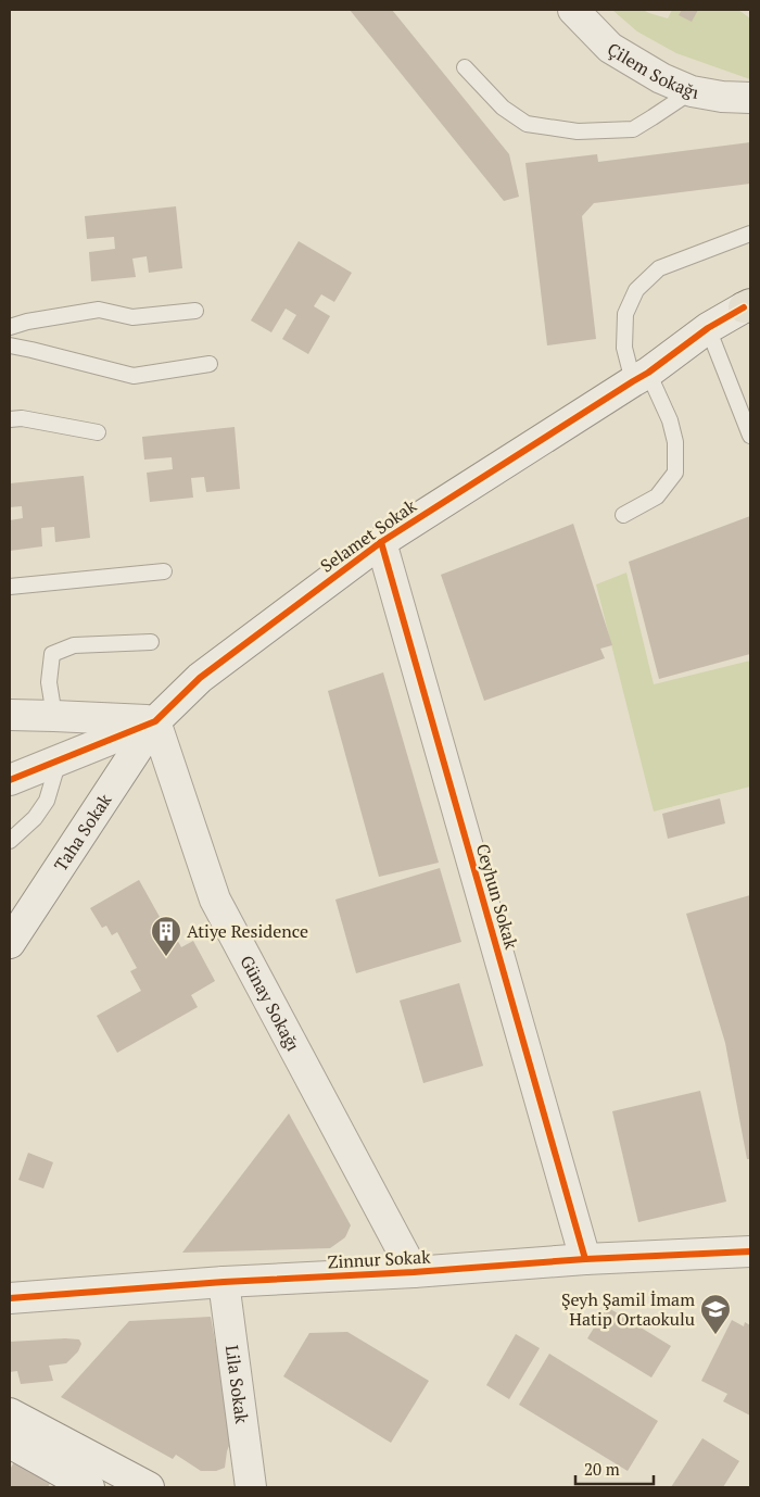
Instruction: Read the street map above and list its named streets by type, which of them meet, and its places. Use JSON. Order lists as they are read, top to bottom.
{
  "streets": {
    "street": [
      "Çilem Sokağı",
      "Selamet Sokak",
      "Taha Sokak",
      "Ceyhun Sokak",
      "Günay Sokağı",
      "Zinnur Sokak",
      "Lila Sokak"
    ]
  },
  "crossings": [
    ["Selamet Sokak", "Taha Sokak"],
    ["Selamet Sokak", "Ceyhun Sokak"],
    ["Selamet Sokak", "Günay Sokağı"],
    ["Taha Sokak", "Günay Sokağı"],
    ["Ceyhun Sokak", "Zinnur Sokak"],
    ["Günay Sokağı", "Zinnur Sokak"],
    ["Zinnur Sokak", "Lila Sokak"]
  ],
  "places": {
    "building": ["Atiye Residence"],
    "school or university": ["Şeyh Şamil İmam Hatip Ortaokulu"]
  },
  "scale_bar": "20 m"
}
